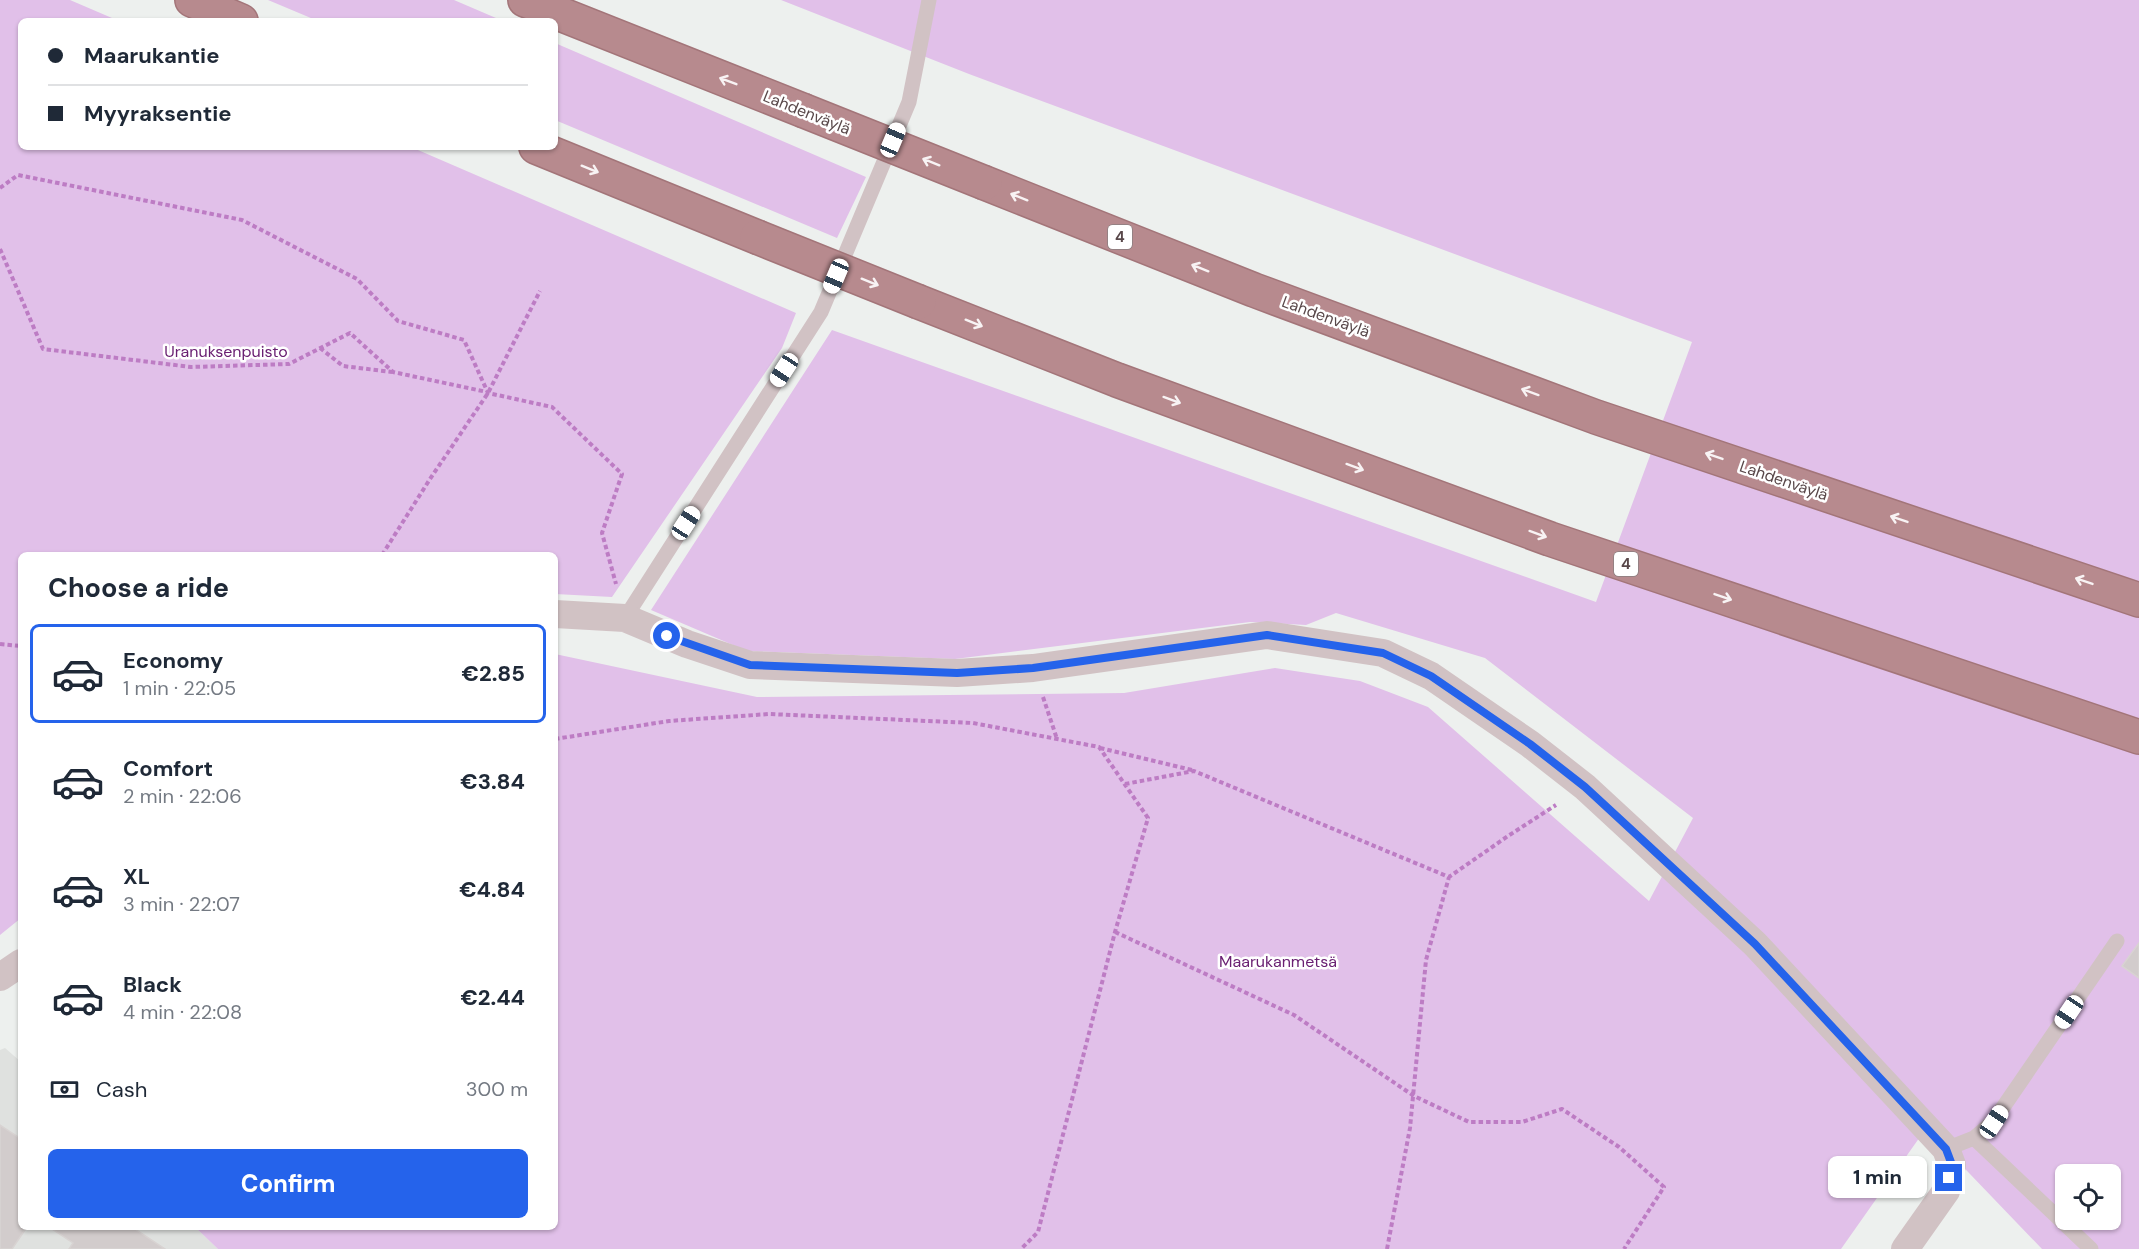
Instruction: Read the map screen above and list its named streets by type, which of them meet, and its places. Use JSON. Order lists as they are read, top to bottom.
{
  "streets": {
    "highway": ["Lahdenväylä", "4"]
  },
  "parks": ["Uranuksenpuisto", "Maarukanmetsä"],
  "page": {
    "banner": ["Maarukantie", "Myyraksentie"],
    "heading": "Choose a ride",
    "list": [
      {
        "name": "Economy",
        "note": "1 min · 22:05",
        "value": "€2.85"
      },
      {
        "name": "Comfort",
        "note": "2 min · 22:06",
        "value": "€3.84"
      },
      {
        "name": "XL",
        "note": "3 min · 22:07",
        "value": "€4.84"
      },
      {
        "name": "Black",
        "note": "4 min · 22:08",
        "value": "€2.44"
      }
    ],
    "pay": ["Cash", "300 m"],
    "buttons": "Confirm",
    "bubble": "1 min"
  }
}
